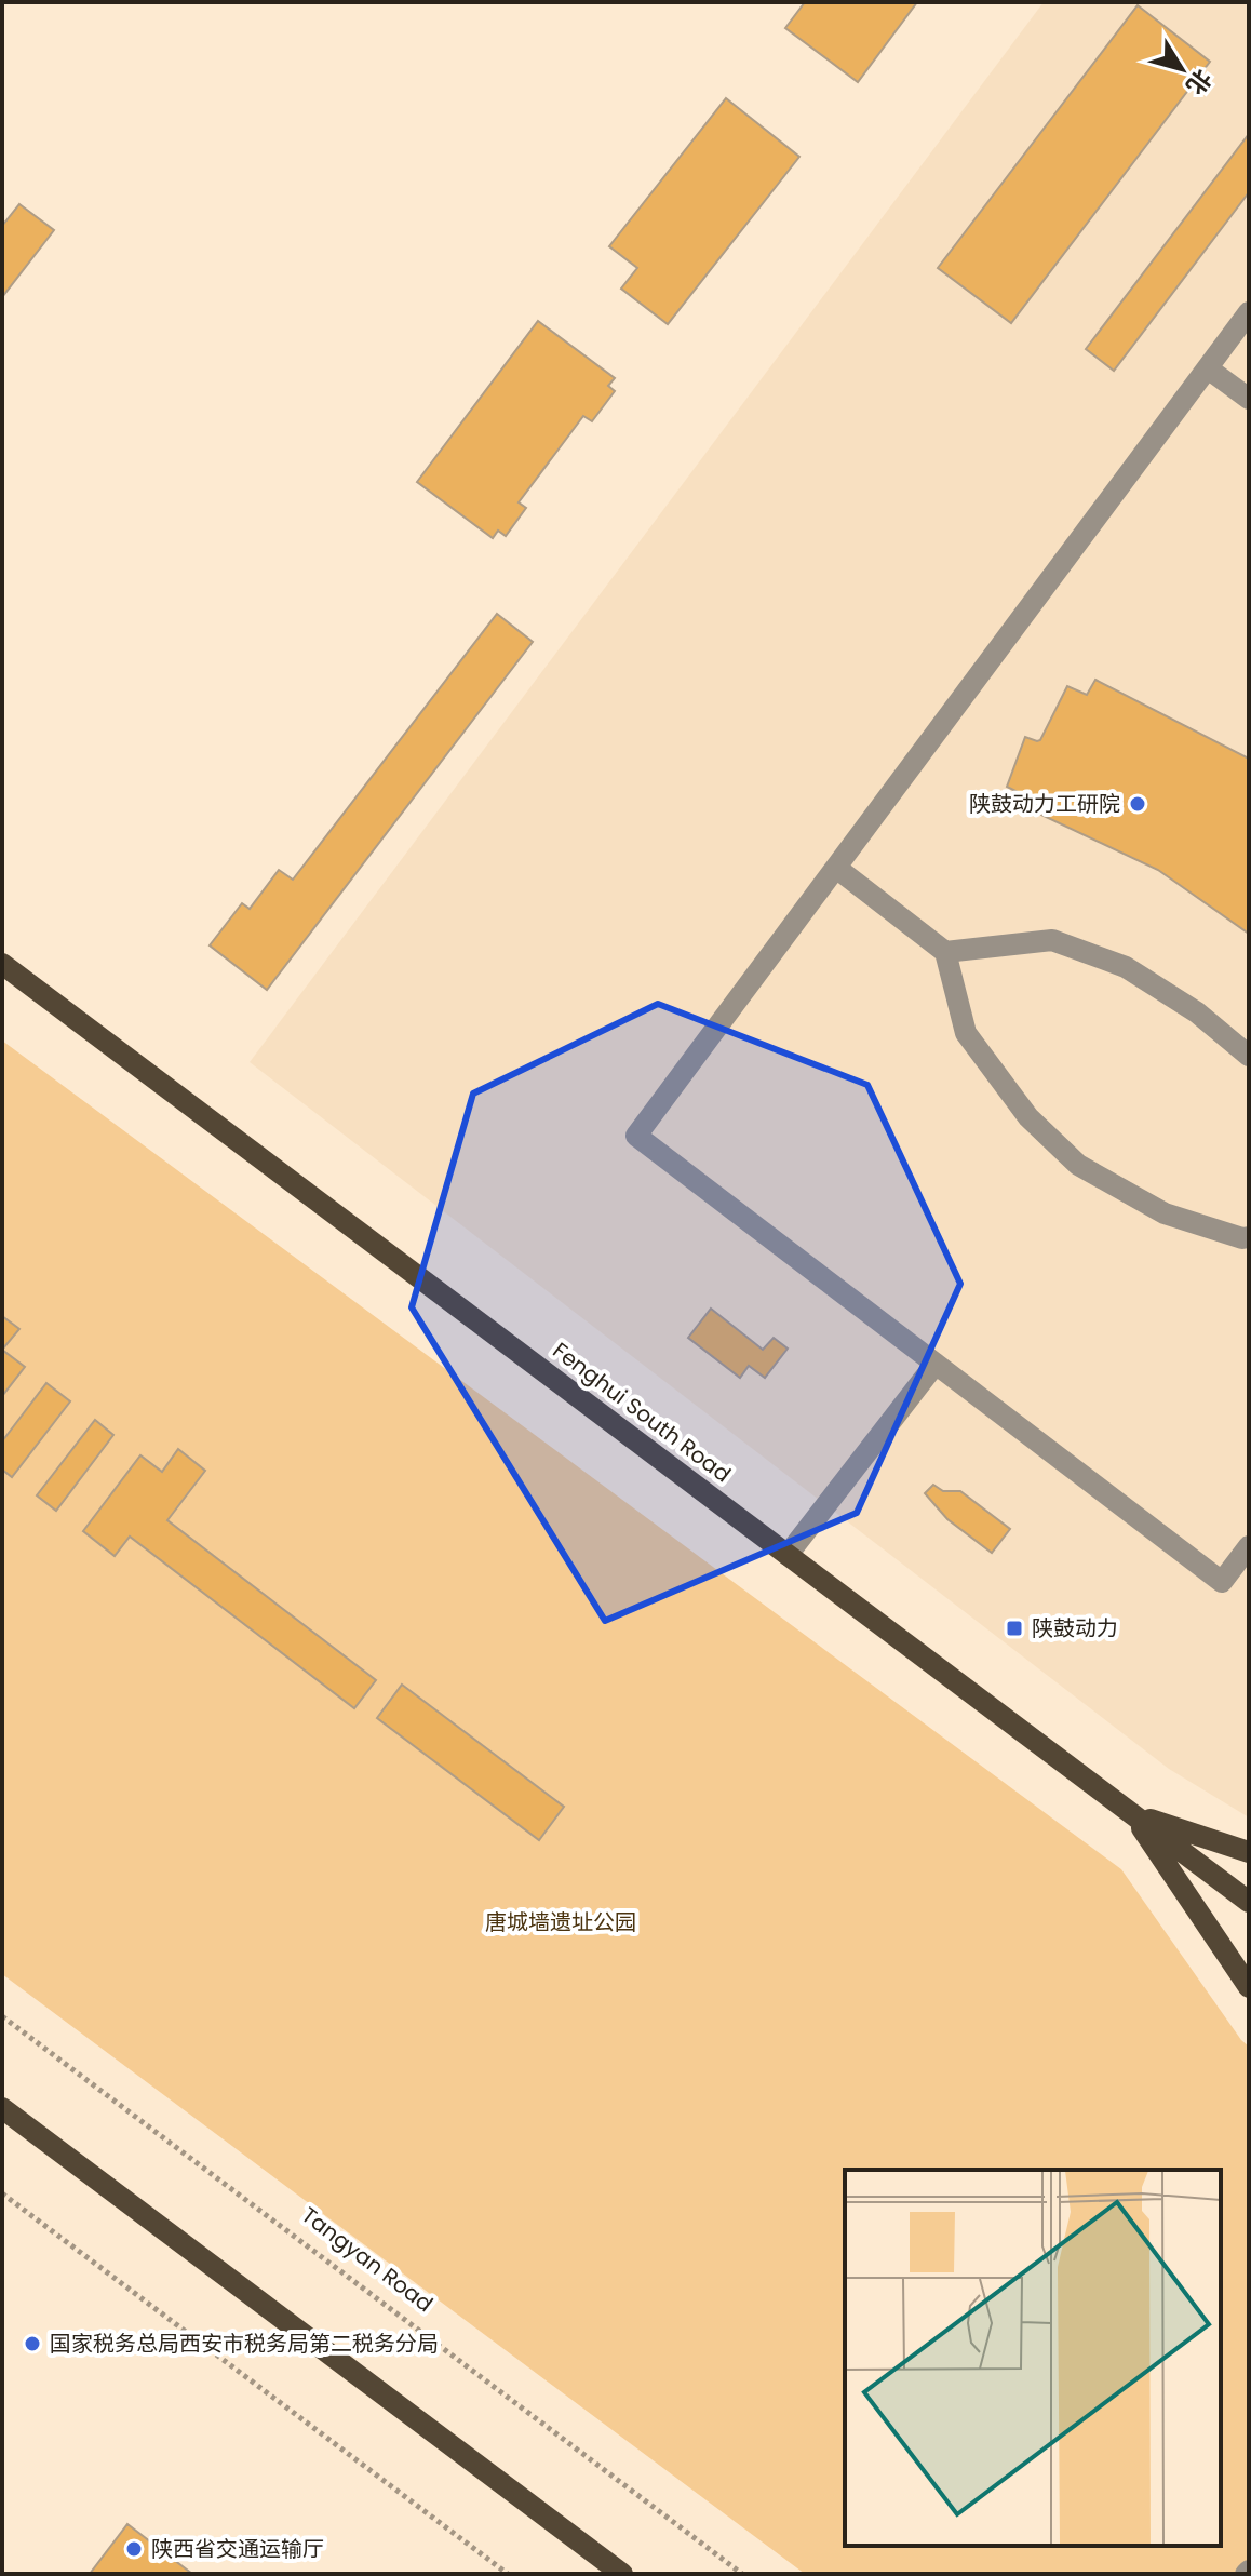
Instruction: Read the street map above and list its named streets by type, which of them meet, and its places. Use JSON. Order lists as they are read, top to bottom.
{
  "streets": {
    "main road": ["Fenghui South Road"],
    "path": ["Tangyan Road"]
  },
  "parks": ["唐城墙遗址公园"],
  "places": {
    "other": ["陕鼓动力工研院", "国家税务总局西安市税务局第二税务分局", "陕西省交通运输厅"],
    "transit": ["陕鼓动力"]
  },
  "north": "bottom right"
}
